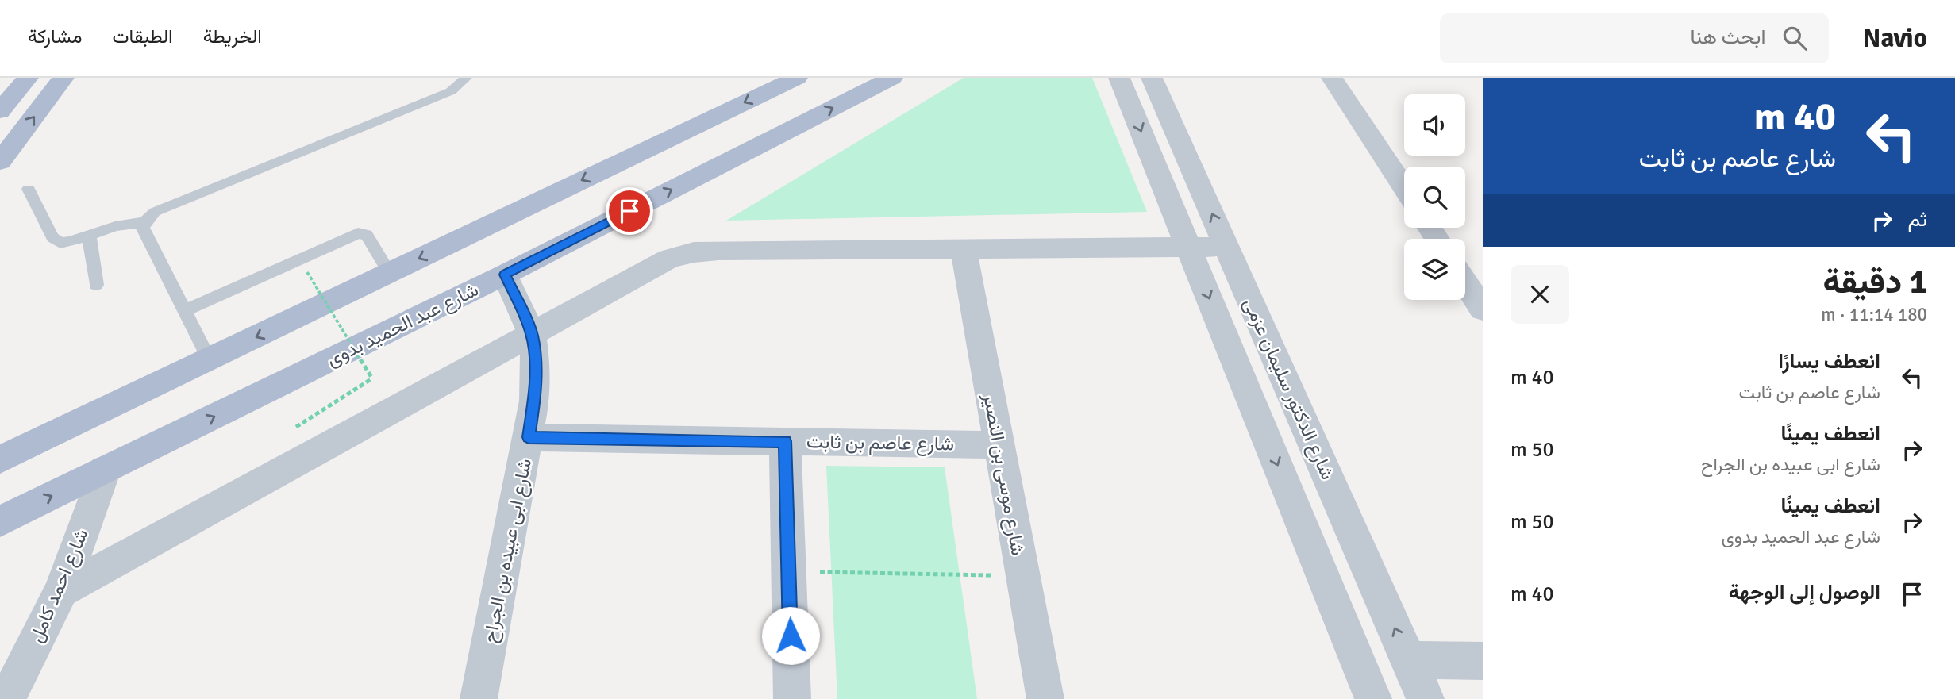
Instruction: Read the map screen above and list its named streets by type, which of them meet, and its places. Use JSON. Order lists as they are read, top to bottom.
{
  "streets": {
    "main road": ["شارع عبد الحميد بدوى"],
    "street": [
      "شارع الدكتور سليمان عزمى",
      "شارع عاصم بن ثابت",
      "شارع موسى بن النصير",
      "شارع ابى عبيده بن الجراح",
      "شارع احمد كامل"
    ]
  },
  "crossings": [
    ["شارع عبد الحميد بدوى", "شارع ابى عبيده بن الجراح"],
    ["شارع عبد الحميد بدوى", "شارع احمد كامل"],
    ["شارع عاصم بن ثابت", "شارع موسى بن النصير"],
    ["شارع عاصم بن ثابت", "شارع ابى عبيده بن الجراح"]
  ],
  "page": {
    "header": "Navio",
    "search": "ابحث هنا",
    "nav": ["الخريطة", "الطبقات", "مشاركة"],
    "turn": ["40 m", "شارع عاصم بن ثابت"],
    "then": "ثم",
    "heading": ["1 دقيقة", "180 m · 11:14"],
    "list": [
      {
        "name": "انعطف يسارًا",
        "note": "شارع عاصم بن ثابت",
        "value": "40 m"
      },
      {
        "name": "انعطف يمينًا",
        "note": "شارع ابى عبيده بن الجراح",
        "value": "50 m"
      },
      {
        "name": "انعطف يمينًا",
        "note": "شارع عبد الحميد بدوى",
        "value": "50 m"
      },
      {
        "name": "الوصول إلى الوجهة",
        "value": "40 m"
      }
    ]
  }
}
